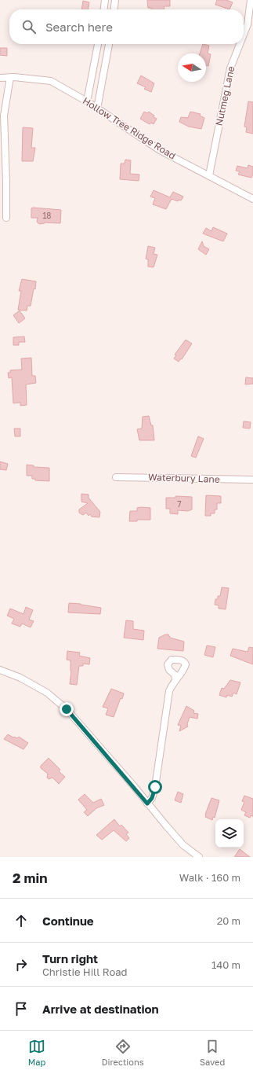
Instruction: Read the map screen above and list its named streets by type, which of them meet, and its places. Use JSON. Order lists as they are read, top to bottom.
{
  "streets": {
    "street": ["Nutmeg Lane", "Hollow Tree Ridge Road", "Waterbury Lane"]
  },
  "crossings": [
    ["Nutmeg Lane", "Hollow Tree Ridge Road"]
  ],
  "house_numbers": ["18", "7"],
  "north": "left",
  "page": {
    "search": "Search here",
    "heading": ["2 min", "Walk · 160 m"],
    "list": [
      ["Continue", "20 m"],
      ["Turn right", "Christie Hill Road", "140 m"],
      "Arrive at destination"
    ],
    "nav": ["Map", "Directions", "Saved"]
  }
}
